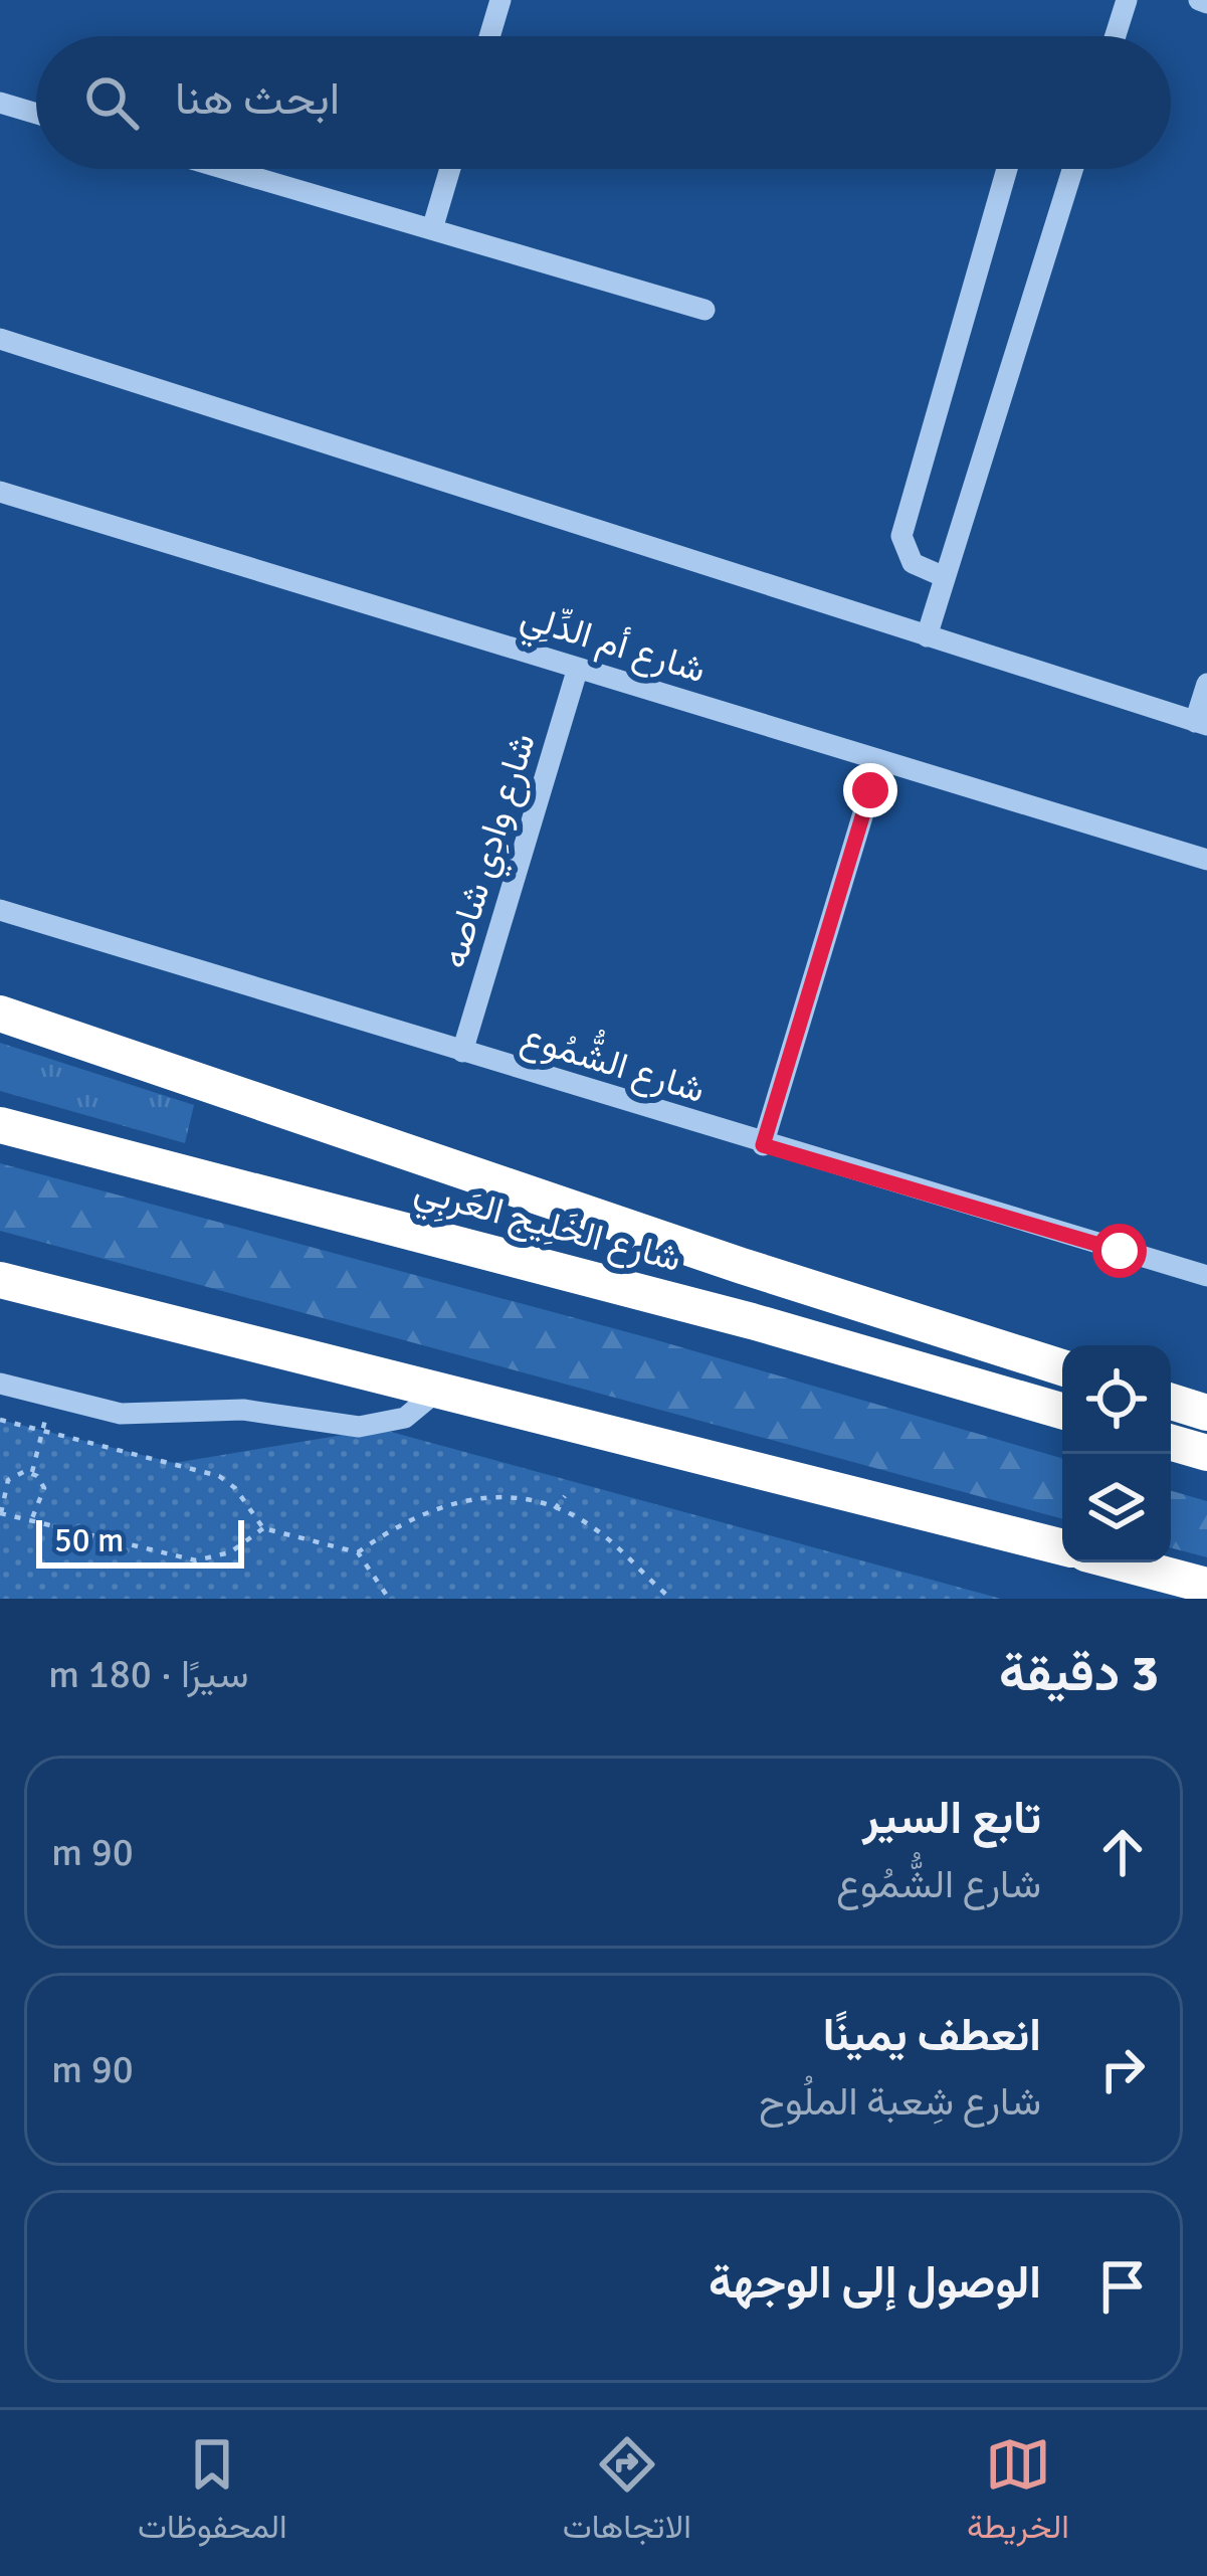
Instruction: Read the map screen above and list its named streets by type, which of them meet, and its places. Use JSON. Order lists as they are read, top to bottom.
{
  "streets": {
    "highway": ["شارع الخَلِيج العَربِي"],
    "street": ["شارع أم الدِّلِي", "شارع وادِي شاصه", "شارع الشُّمُوع"]
  },
  "crossings": [
    ["شارع أم الدِّلِي", "شارع وادِي شاصه"],
    ["شارع وادِي شاصه", "شارع الشُّمُوع"]
  ],
  "scale_bar": "50 m",
  "page": {
    "search": "ابحث هنا",
    "scale": "50 m",
    "heading": ["3 دقيقة", "سيرًا · 180 m"],
    "list": [
      ["تابع السير", "شارع الشُّمُوع", "90 m"],
      ["انعطف يمينًا", "شارع شِعبة الملُوح", "90 m"],
      "الوصول إلى الوجهة"
    ],
    "nav": ["الخريطة", "الاتجاهات", "المحفوظات"]
  }
}
